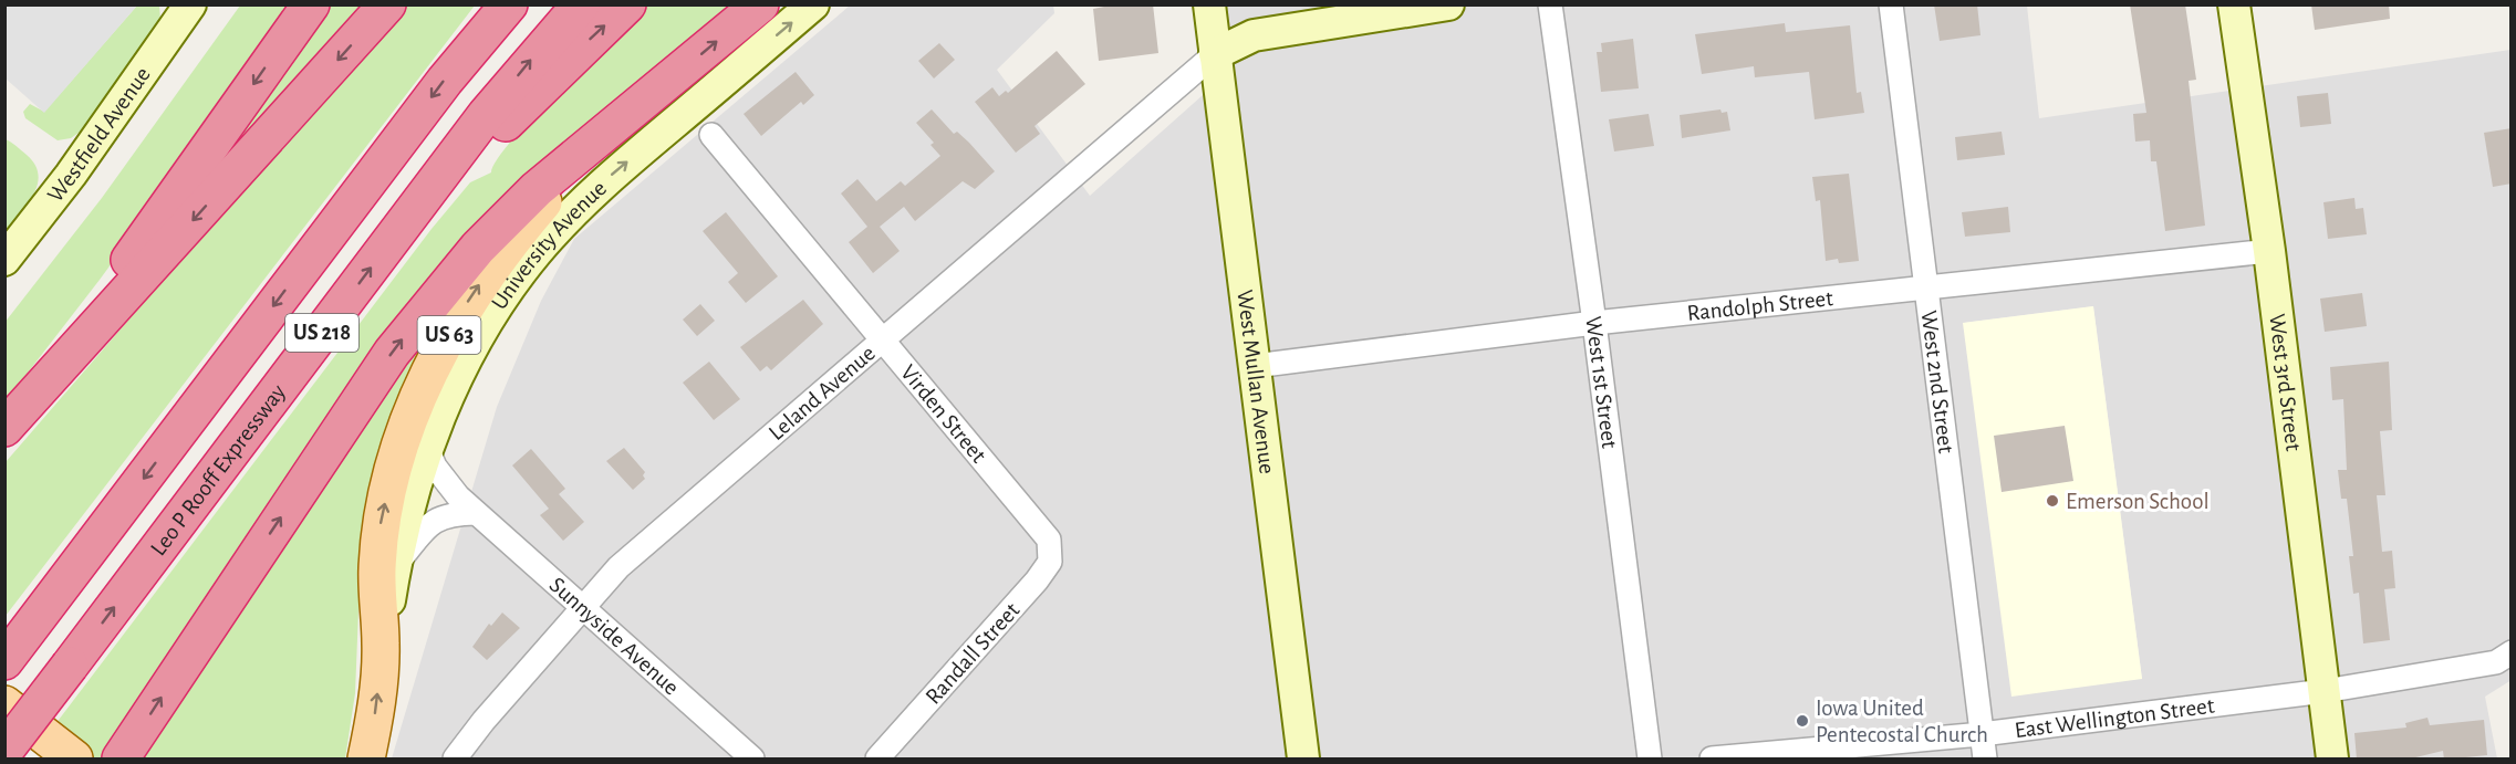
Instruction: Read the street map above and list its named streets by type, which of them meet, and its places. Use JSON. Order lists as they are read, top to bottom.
{
  "streets": {
    "highway": ["US 218", "US 63", "Leo P Rooff Expressway"],
    "main road": ["University Avenue"],
    "street": [
      "Westfield Avenue",
      "Randolph Street",
      "West Mullan Avenue",
      "West 1st Street",
      "West 2nd Street",
      "West 3rd Street",
      "Leland Avenue",
      "Virden Street",
      "Sunnyside Avenue",
      "Randall Street",
      "East Wellington Street"
    ]
  },
  "crossings": [
    ["University Avenue", "US 63"],
    ["University Avenue", "Sunnyside Avenue"],
    ["Randolph Street", "West Mullan Avenue"],
    ["Randolph Street", "West 1st Street"],
    ["Randolph Street", "West 2nd Street"],
    ["Randolph Street", "West 3rd Street"],
    ["West Mullan Avenue", "Leland Avenue"],
    ["West 2nd Street", "East Wellington Street"],
    ["West 3rd Street", "East Wellington Street"],
    ["Leland Avenue", "Virden Street"],
    ["Leland Avenue", "Sunnyside Avenue"],
    ["Virden Street", "Randall Street"]
  ],
  "one_way": ["University Avenue"],
  "places": ["Emerson School", "Iowa United Pentecostal Church"]
}
